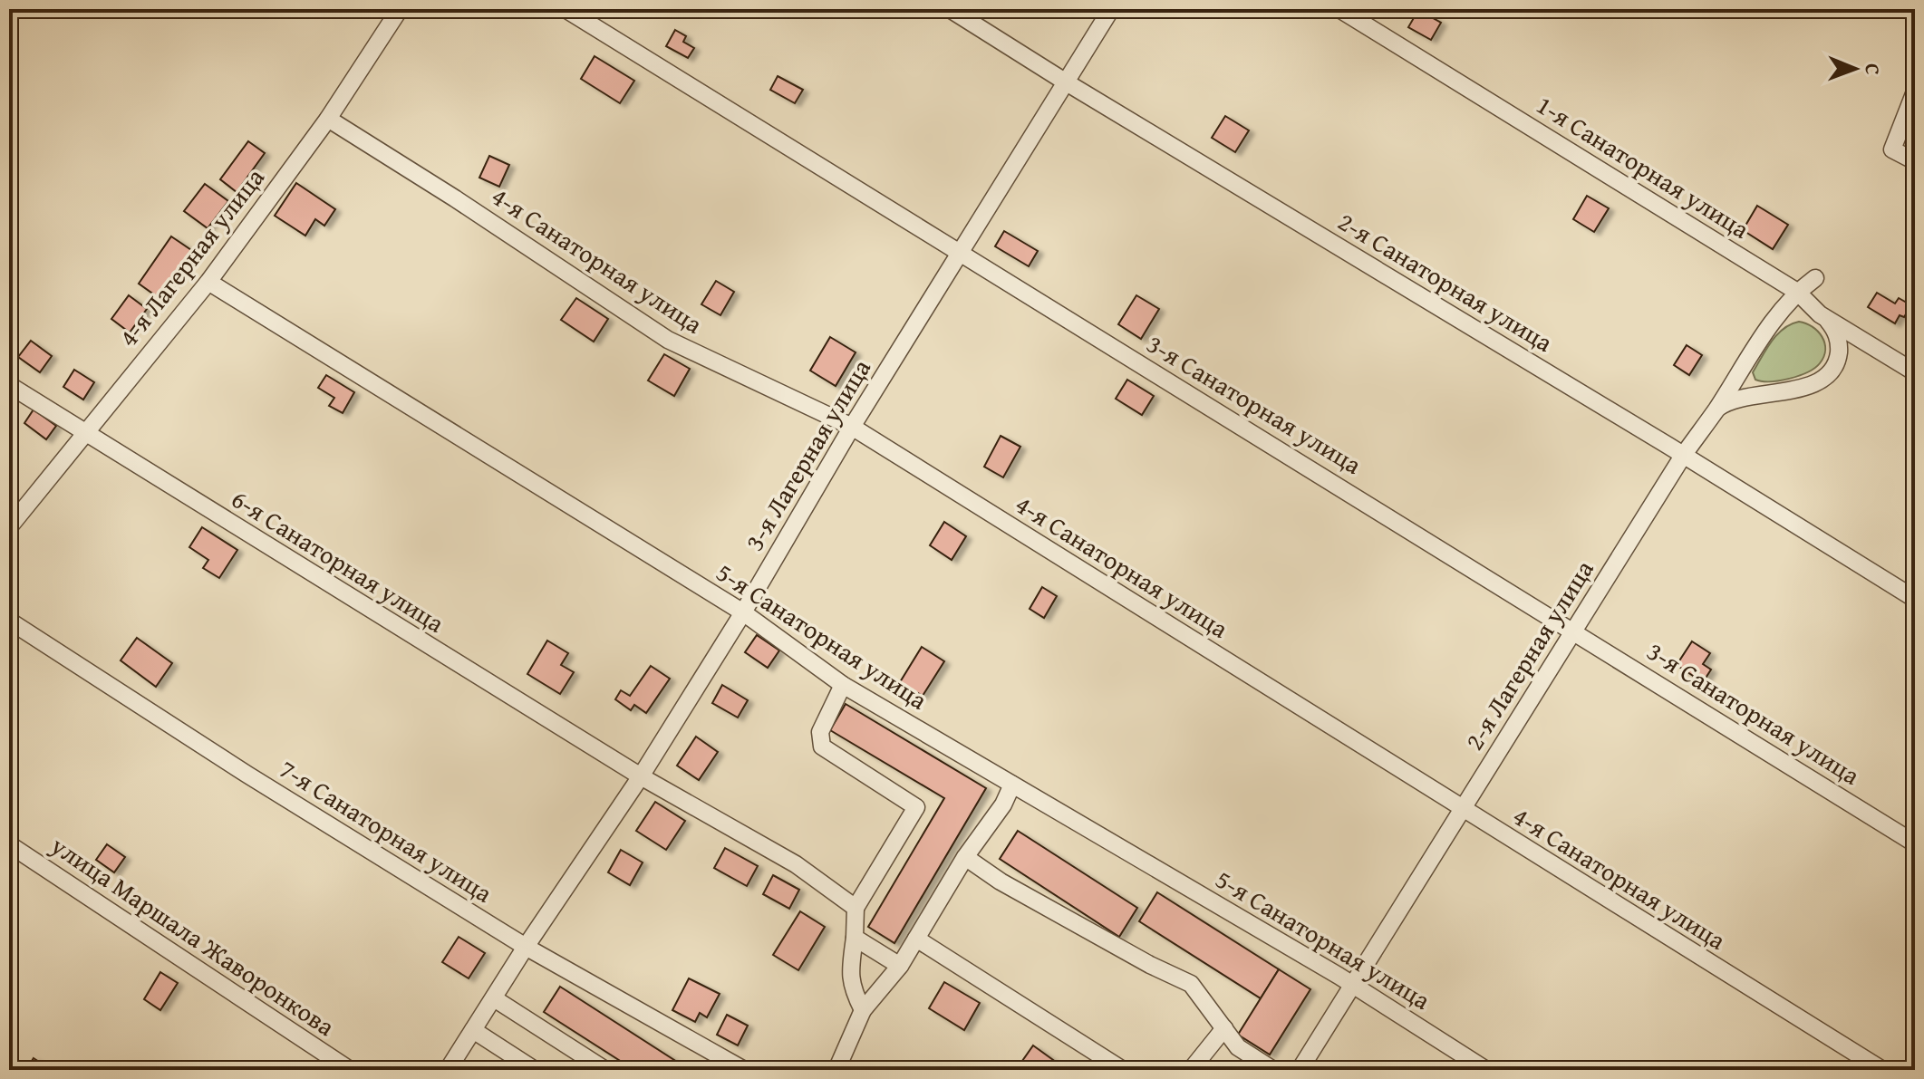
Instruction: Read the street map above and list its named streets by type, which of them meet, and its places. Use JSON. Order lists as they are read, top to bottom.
{
  "streets": {
    "street": [
      "1-я Санаторная улица",
      "4-я Лагерная улица",
      "4-я Санаторная улица",
      "2-я Санаторная улица",
      "3-я Санаторная улица",
      "3-я Лагерная улица",
      "6-я Санаторная улица",
      "5-я Санаторная улица",
      "2-я Лагерная улица",
      "7-я Санаторная улица",
      "улица Маршала Жаворонкова"
    ]
  },
  "crossings": [
    ["1-я Санаторная улица", "2-я Лагерная улица"],
    ["4-я Лагерная улица", "4-я Санаторная улица"],
    ["4-я Лагерная улица", "6-я Санаторная улица"],
    ["4-я Лагерная улица", "5-я Санаторная улица"],
    ["4-я Санаторная улица", "3-я Лагерная улица"],
    ["4-я Санаторная улица", "2-я Лагерная улица"],
    ["2-я Санаторная улица", "3-я Лагерная улица"],
    ["2-я Санаторная улица", "2-я Лагерная улица"],
    ["3-я Санаторная улица", "3-я Лагерная улица"],
    ["3-я Санаторная улица", "2-я Лагерная улица"],
    ["3-я Лагерная улица", "6-я Санаторная улица"],
    ["3-я Лагерная улица", "5-я Санаторная улица"],
    ["3-я Лагерная улица", "7-я Санаторная улица"],
    ["5-я Санаторная улица", "2-я Лагерная улица"]
  ],
  "north": "right"
}
